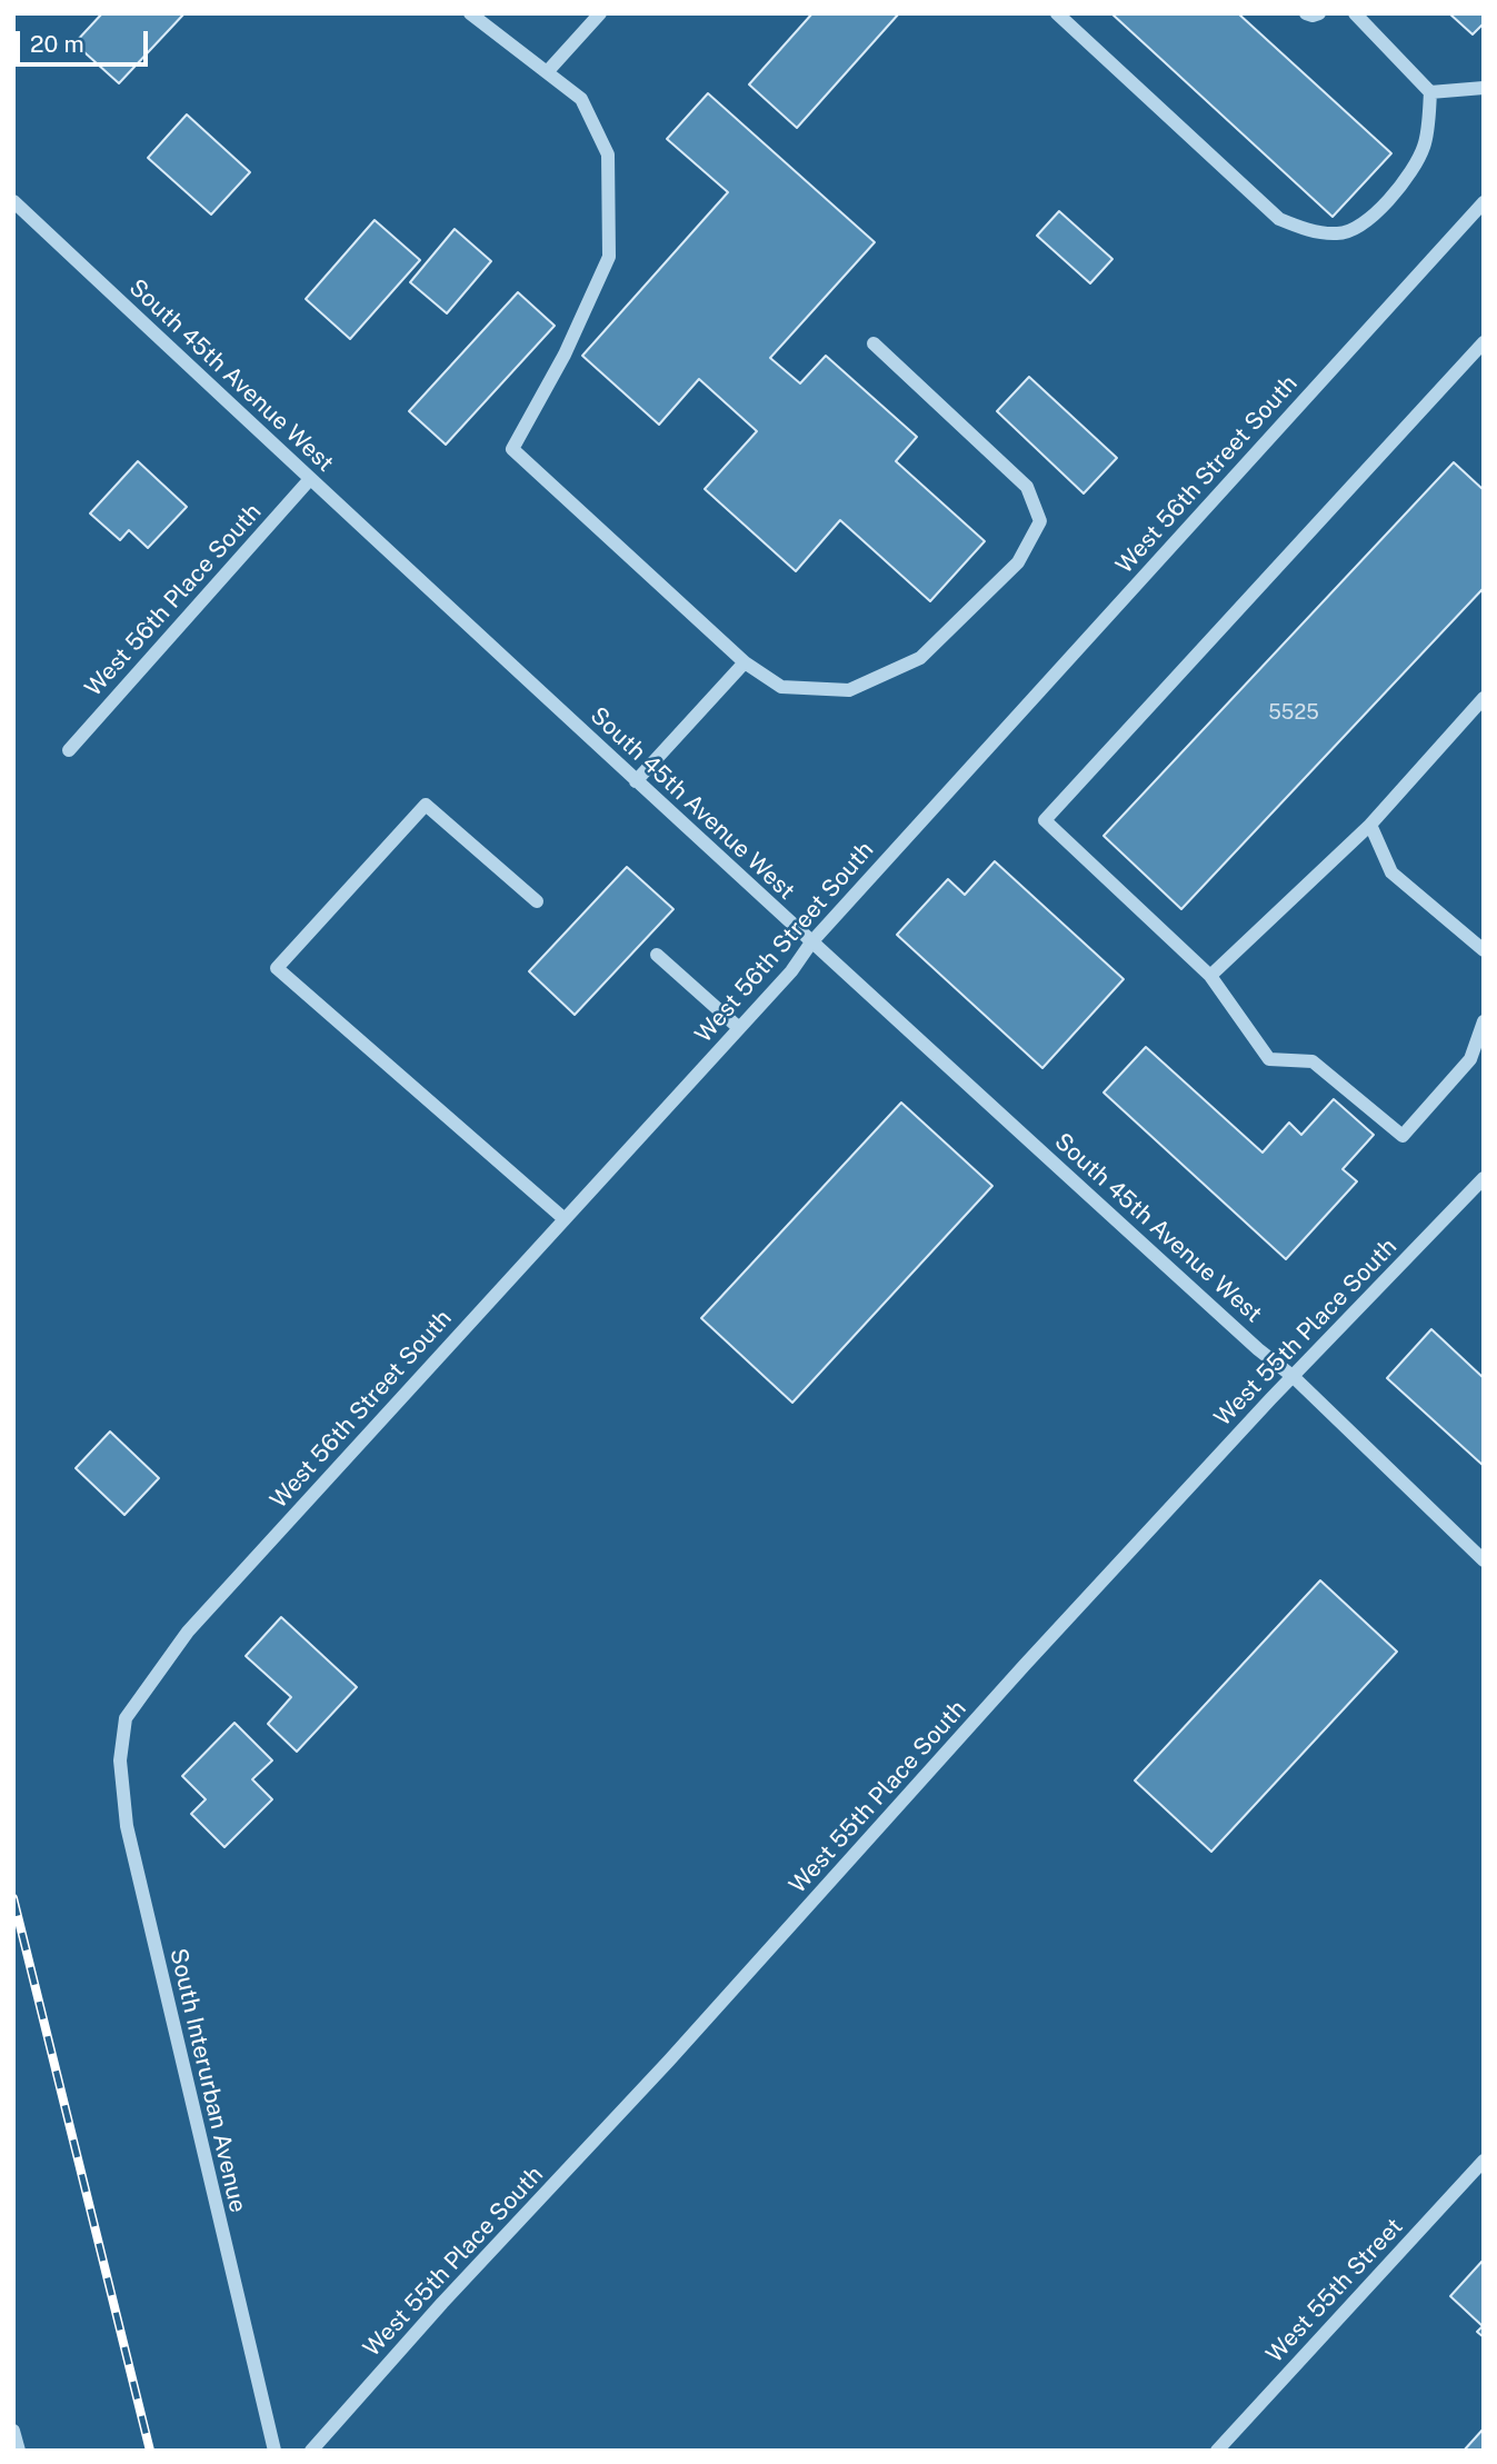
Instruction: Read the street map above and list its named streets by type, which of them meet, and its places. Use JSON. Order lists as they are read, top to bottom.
{
  "streets": {
    "street": [
      "South 45th Avenue West",
      "West 56th Street South",
      "West 56th Place South",
      "West 55th Place South",
      "South Interurban Avenue",
      "West 55th Street"
    ]
  },
  "crossings": [
    ["South 45th Avenue West", "West 56th Street South"],
    ["South 45th Avenue West", "West 56th Place South"],
    ["South 45th Avenue West", "West 55th Place South"],
    ["West 56th Street South", "South Interurban Avenue"]
  ],
  "house_numbers": ["5525"],
  "scale_bar": "20 m"
}
